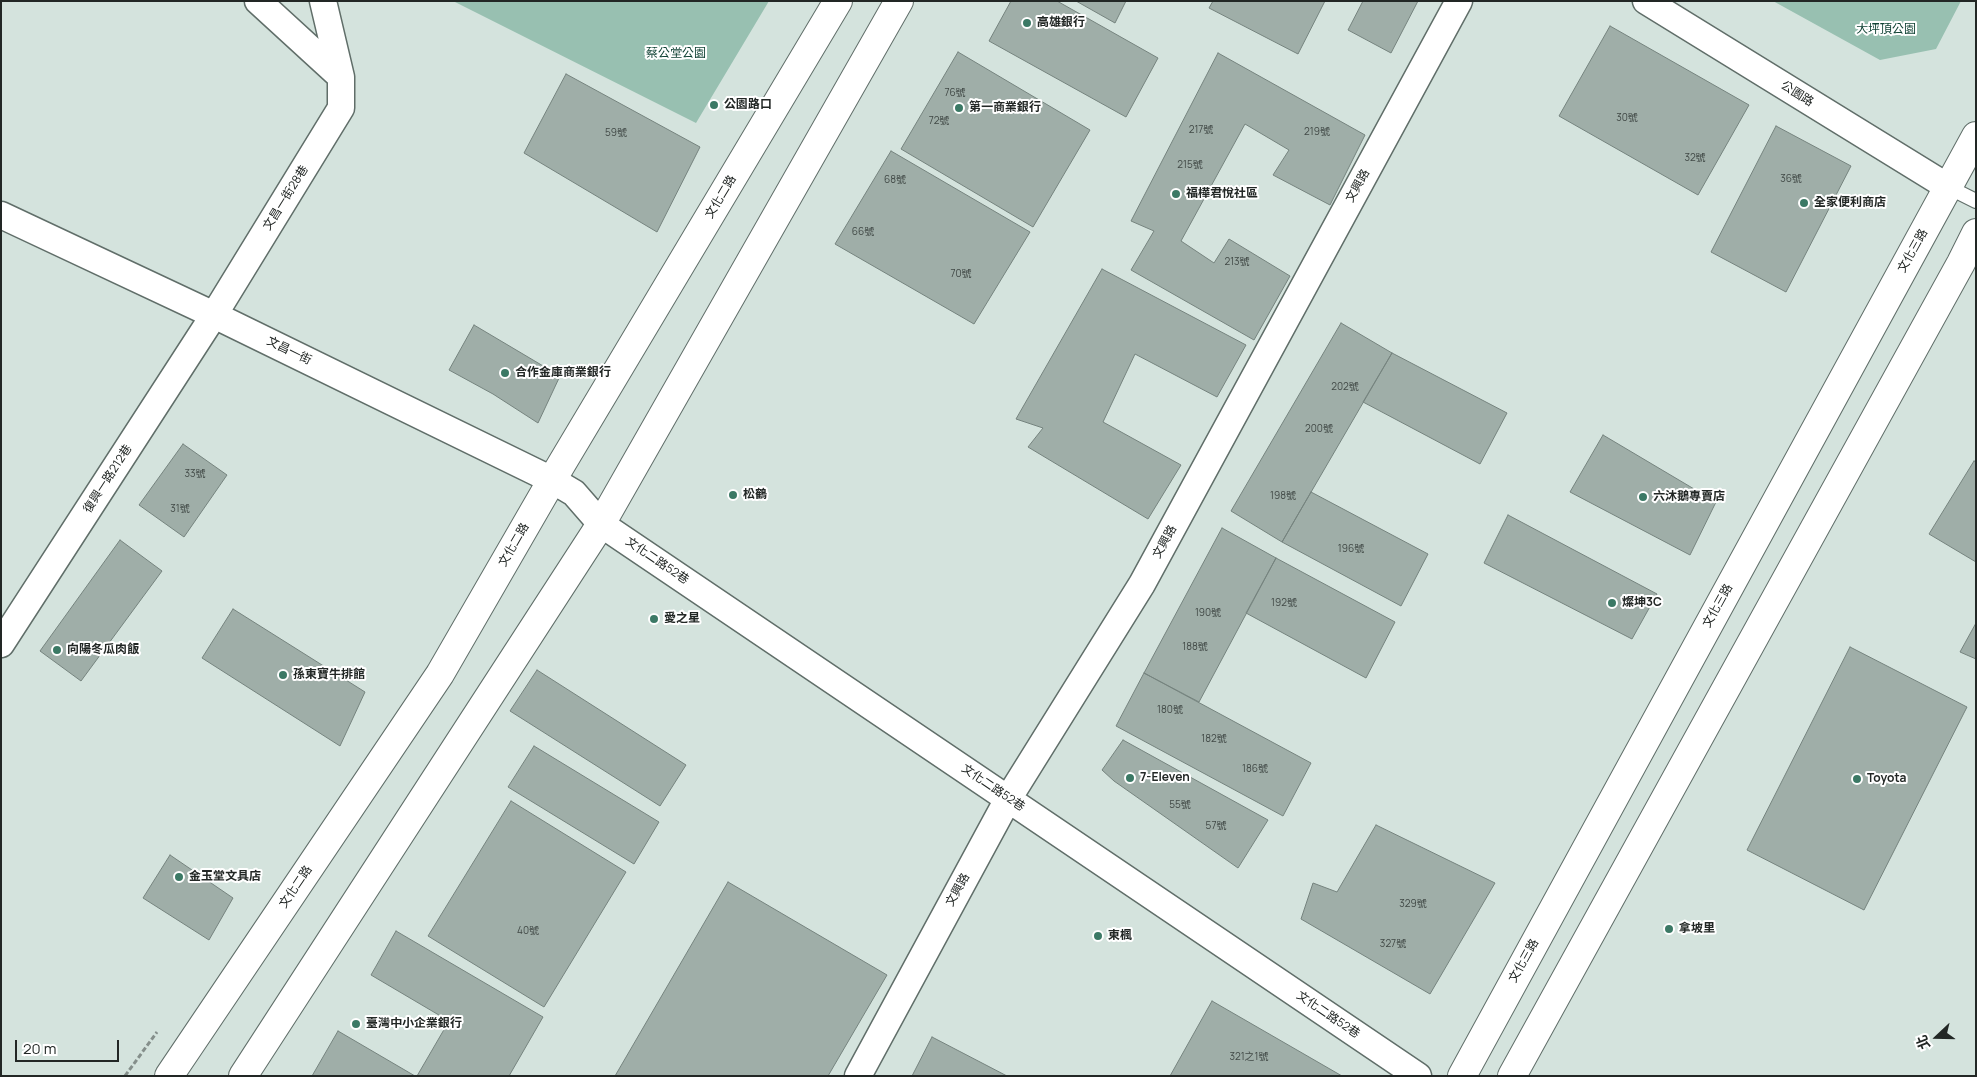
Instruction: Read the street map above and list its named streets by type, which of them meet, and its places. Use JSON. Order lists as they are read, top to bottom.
{
  "streets": {
    "street": [
      "公園路",
      "文興路",
      "文化二路",
      "文昌一街28巷",
      "文化三路",
      "文昌一街",
      "復興一路212巷",
      "文化二路52巷"
    ]
  },
  "crossings": [
    ["公園路", "文化三路"],
    ["文興路", "文化二路52巷"],
    ["文化二路", "文昌一街"],
    ["文昌一街28巷", "文昌一街"],
    ["文昌一街28巷", "復興一路212巷"],
    ["文昌一街", "復興一路212巷"],
    ["文昌一街", "文化二路52巷"]
  ],
  "parks": ["大坪頂公園", "蔡公堂公園"],
  "places": [
    "高雄銀行",
    "公園路口",
    "第一商業銀行",
    "福樺君悅社區",
    "全家便利商店",
    "合作金庫商業銀行",
    "松鶴",
    "六沐鵝專賣店",
    "燦坤3C",
    "愛之星",
    "向陽冬瓜肉飯",
    "孫東寶牛排館",
    "7-Eleven",
    "Toyota",
    "金玉堂文具店",
    "拿坡里",
    "東楓",
    "臺灣中小企業銀行"
  ],
  "house_numbers": [
    "76號",
    "30號",
    "72號",
    "217號",
    "219號",
    "59號",
    "32號",
    "215號",
    "36號",
    "68號",
    "66號",
    "213號",
    "70號",
    "202號",
    "200號",
    "33號",
    "198號",
    "31號",
    "196號",
    "192號",
    "190號",
    "188號",
    "180號",
    "182號",
    "186號",
    "55號",
    "57號",
    "329號",
    "40號",
    "327號",
    "321之1號"
  ],
  "scale_bar": "20 m",
  "north": "left"
}
